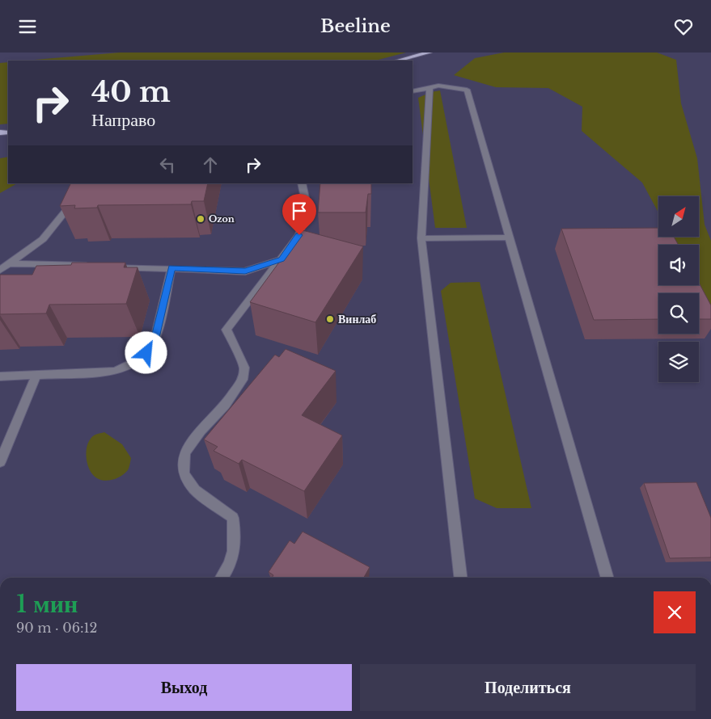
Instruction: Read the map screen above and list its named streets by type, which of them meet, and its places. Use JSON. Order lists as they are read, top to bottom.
{
  "places": ["Ozon", "Винлаб"],
  "north": "top right",
  "page": {
    "header": "Beeline",
    "turn": ["40 m", "Направо"],
    "heading": ["1 мин", "90 m · 06:12"],
    "buttons": ["Выход", "Поделиться"]
  }
}
